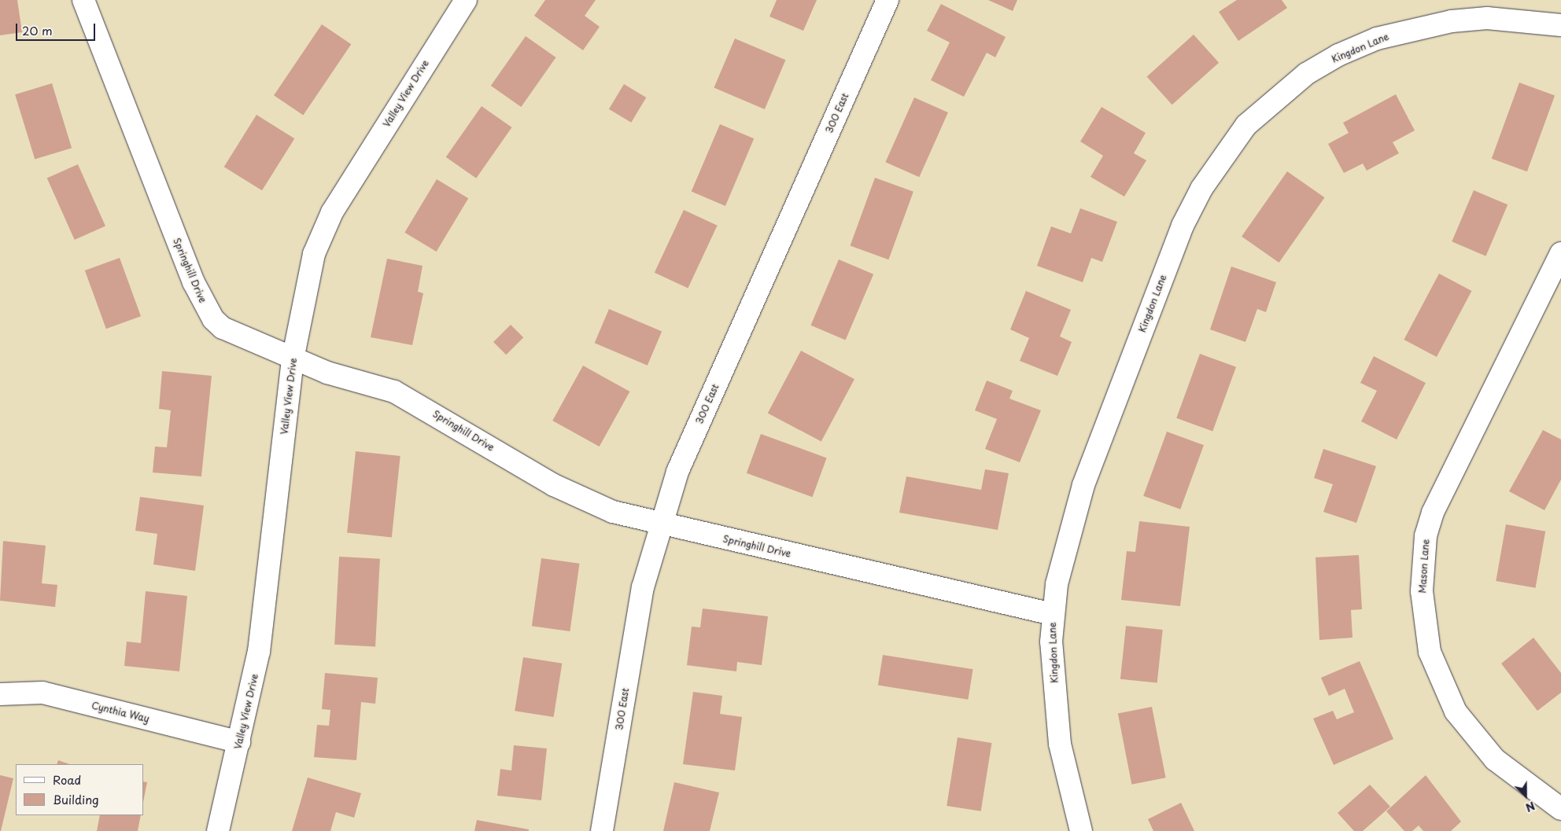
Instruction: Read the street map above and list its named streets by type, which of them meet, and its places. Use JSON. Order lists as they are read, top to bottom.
{
  "streets": {
    "street": [
      "Kingdon Lane",
      "Valley View Drive",
      "300 East",
      "Springhill Drive",
      "Mason Lane",
      "Cynthia Way"
    ]
  },
  "crossings": [
    ["Kingdon Lane", "Springhill Drive"],
    ["Valley View Drive", "Springhill Drive"],
    ["Valley View Drive", "Cynthia Way"],
    ["300 East", "Springhill Drive"]
  ],
  "legend": ["Road", "Building"],
  "scale_bar": "20 m",
  "north": "bottom right"
}
